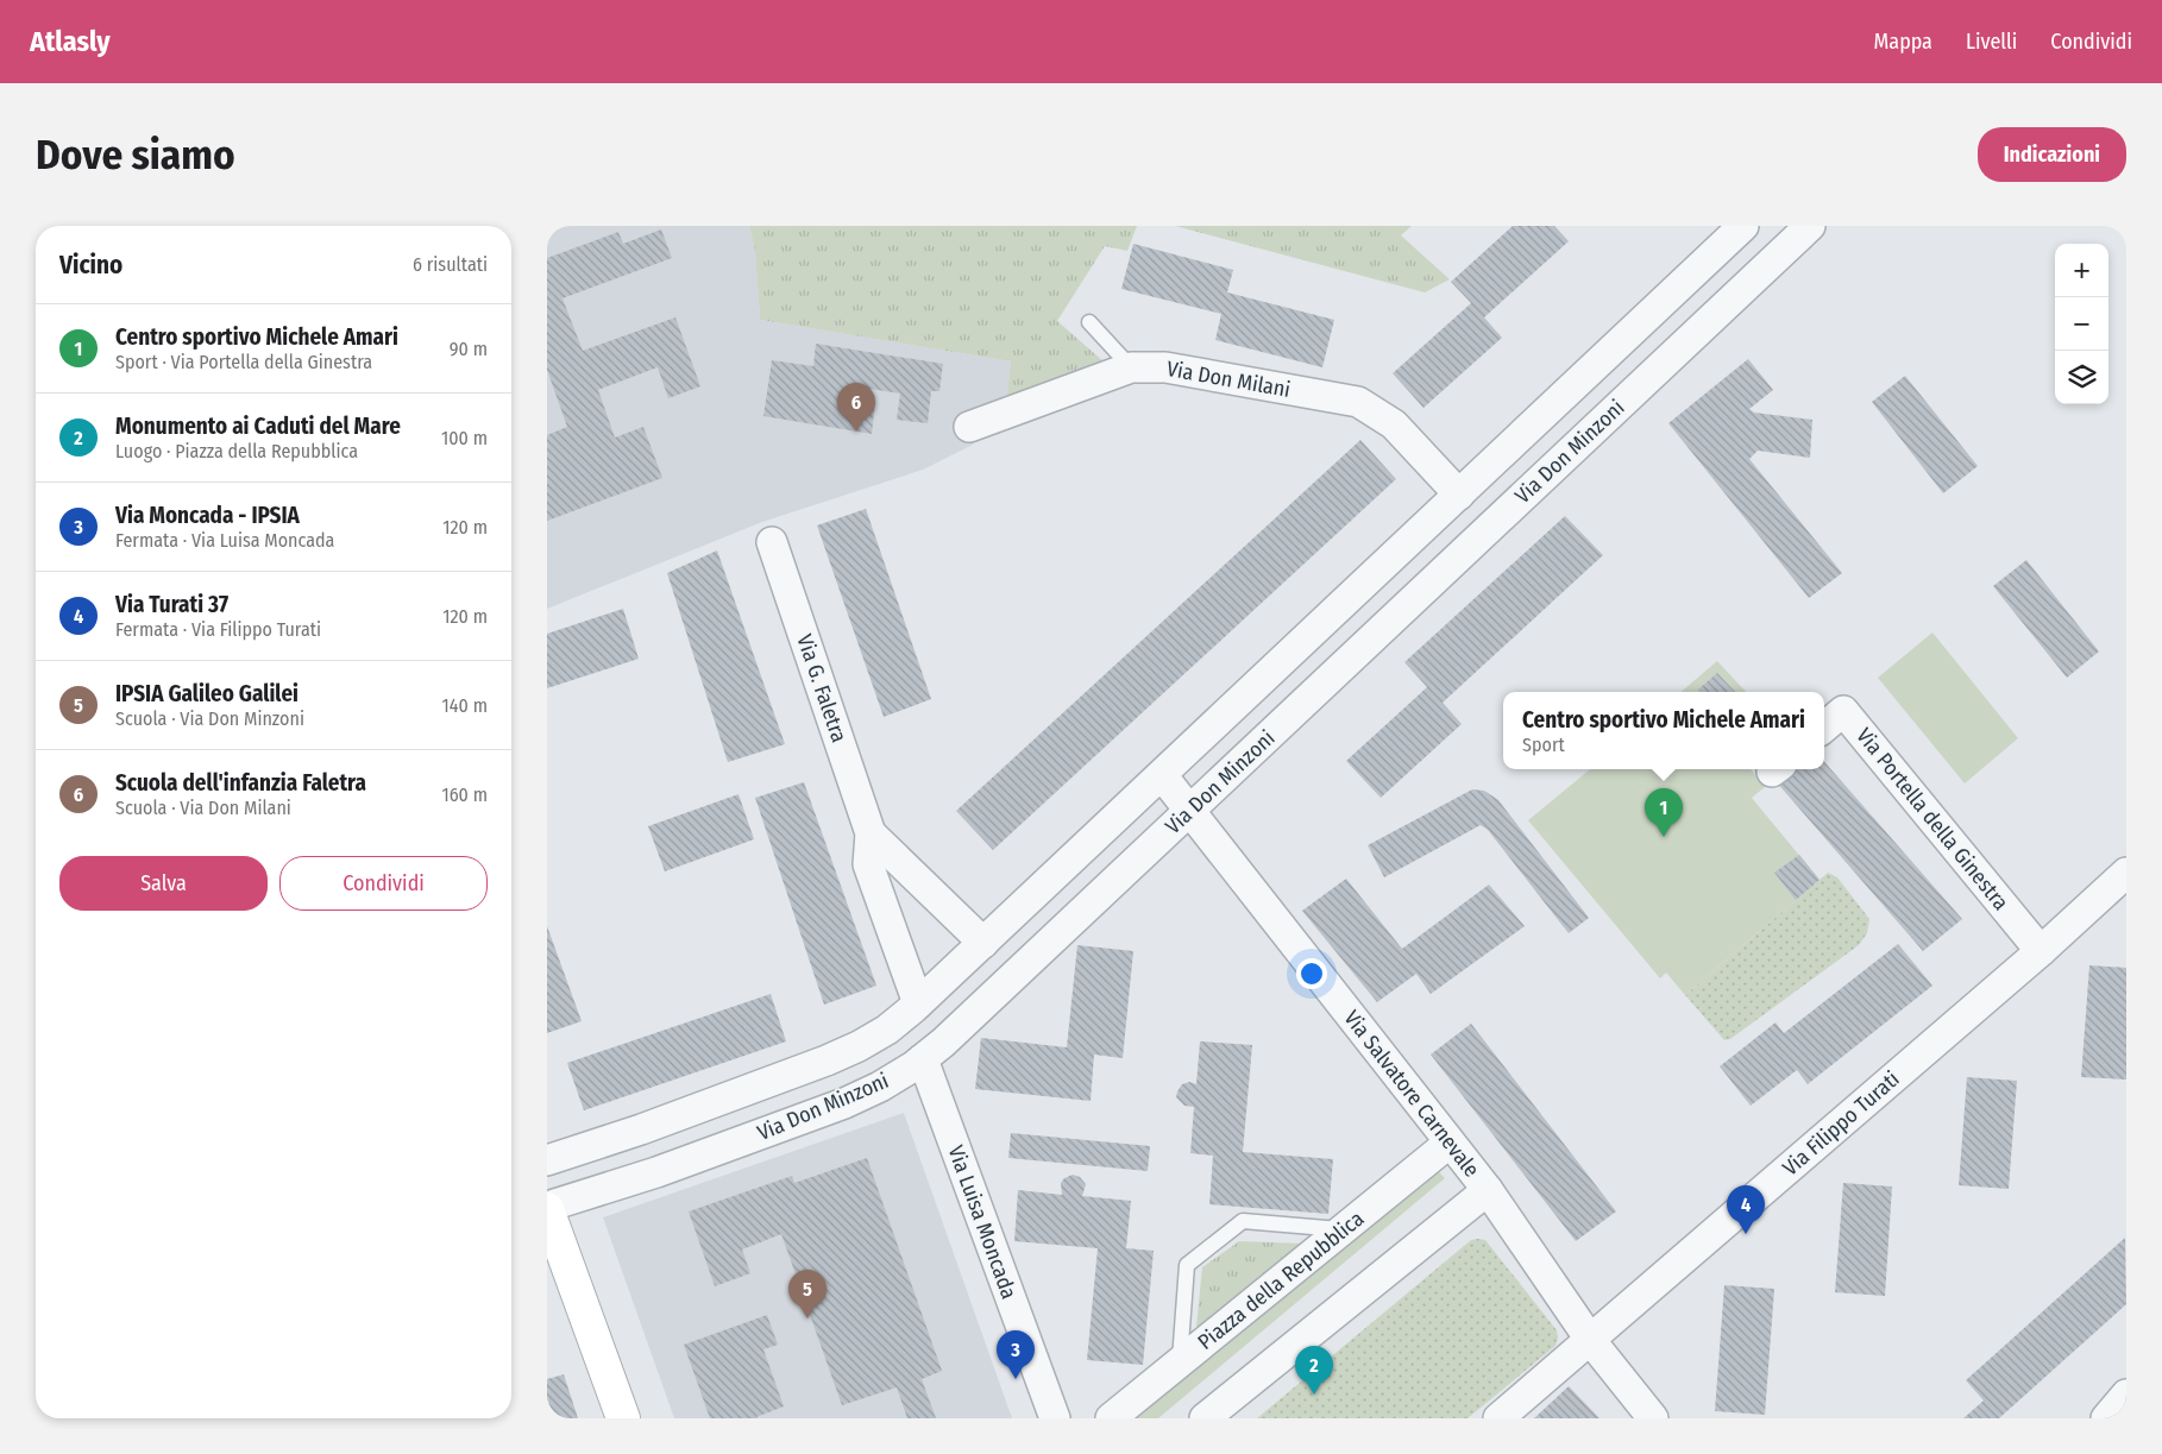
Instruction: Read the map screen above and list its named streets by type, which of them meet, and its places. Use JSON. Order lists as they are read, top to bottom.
{
  "streets": {
    "street": [
      "Via Don Milani",
      "Via Don Minzoni",
      "Via G. Faletra",
      "Via Portella della Ginestra",
      "Via Salvatore Carnevale",
      "Via Filippo Turati",
      "Via Luisa Moncada",
      "Piazza della Repubblica"
    ]
  },
  "crossings": [
    ["Via Don Milani", "Via Don Minzoni"],
    ["Via Don Minzoni", "Via Salvatore Carnevale"],
    ["Via Don Minzoni", "Via Luisa Moncada"],
    ["Via Portella della Ginestra", "Via Filippo Turati"],
    ["Via Salvatore Carnevale", "Via Filippo Turati"],
    ["Via Salvatore Carnevale", "Piazza della Repubblica"]
  ],
  "page": {
    "header": "Atlasly",
    "nav": ["Mappa", "Livelli", "Condividi"],
    "buttons": [
      "Indicazioni",
      ["Salva", "Condividi"]
    ],
    "title": "Dove siamo",
    "heading": ["Vicino", "6 risultati"],
    "map_buttons": ["+", "−"],
    "list": [
      {
        "mark": "1",
        "name": "Centro sportivo Michele Amari",
        "note": "Sport · Via Portella della Ginestra",
        "value": "90 m"
      },
      {
        "mark": "2",
        "name": "Monumento ai Caduti del Mare",
        "note": "Luogo · Piazza della Repubblica",
        "value": "100 m"
      },
      {
        "mark": "3",
        "name": "Via Moncada - IPSIA",
        "note": "Fermata · Via Luisa Moncada",
        "value": "120 m"
      },
      {
        "mark": "4",
        "name": "Via Turati 37",
        "note": "Fermata · Via Filippo Turati",
        "value": "120 m"
      },
      {
        "mark": "5",
        "name": "IPSIA Galileo Galilei",
        "note": "Scuola · Via Don Minzoni",
        "value": "140 m"
      },
      {
        "mark": "6",
        "name": "Scuola dell'infanzia Faletra",
        "note": "Scuola · Via Don Milani",
        "value": "160 m"
      }
    ],
    "pins": [
      "6",
      "1",
      "4",
      "5",
      "3",
      "2"
    ],
    "popup": ["Centro sportivo Michele Amari", "Sport"]
  }
}
